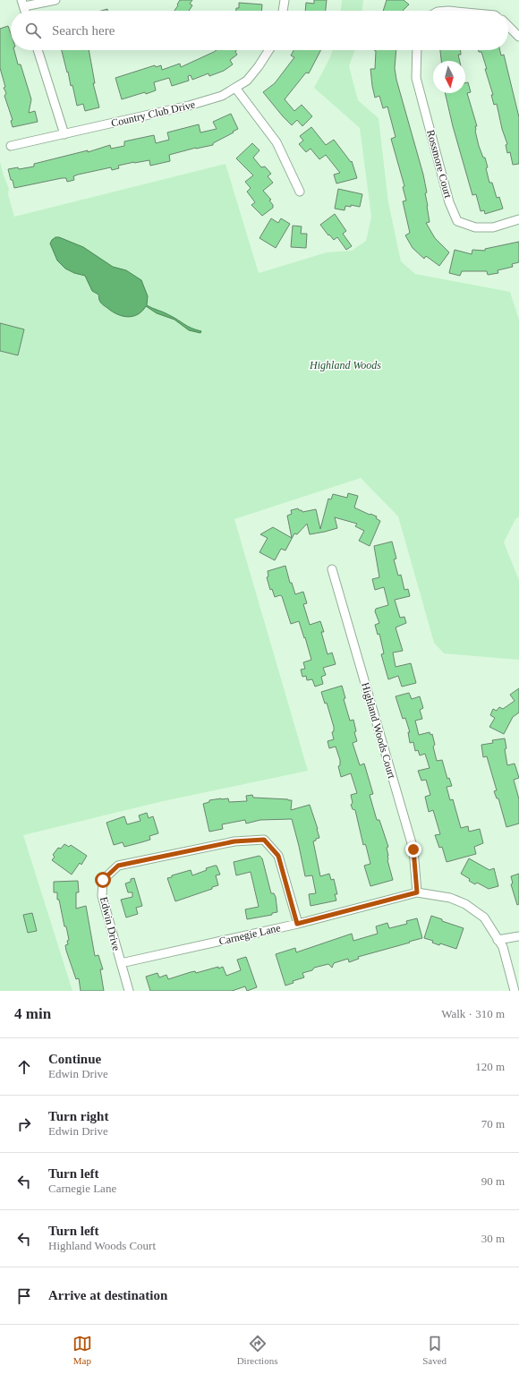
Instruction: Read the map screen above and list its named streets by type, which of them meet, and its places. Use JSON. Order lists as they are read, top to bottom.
{
  "streets": {
    "street": [
      "Country Club Drive",
      "Rossmore Court",
      "Highland Woods Court",
      "Edwin Drive",
      "Carnegie Lane"
    ]
  },
  "crossings": [
    ["Highland Woods Court", "Carnegie Lane"],
    ["Edwin Drive", "Carnegie Lane"]
  ],
  "parks": ["Highland Woods"],
  "north": "bottom",
  "page": {
    "search": "Search here",
    "heading": ["4 min", "Walk · 310 m"],
    "list": [
      ["Continue", "Edwin Drive", "120 m"],
      ["Turn right", "Edwin Drive", "70 m"],
      ["Turn left", "Carnegie Lane", "90 m"],
      ["Turn left", "Highland Woods Court", "30 m"],
      "Arrive at destination"
    ],
    "nav": ["Map", "Directions", "Saved"]
  }
}
